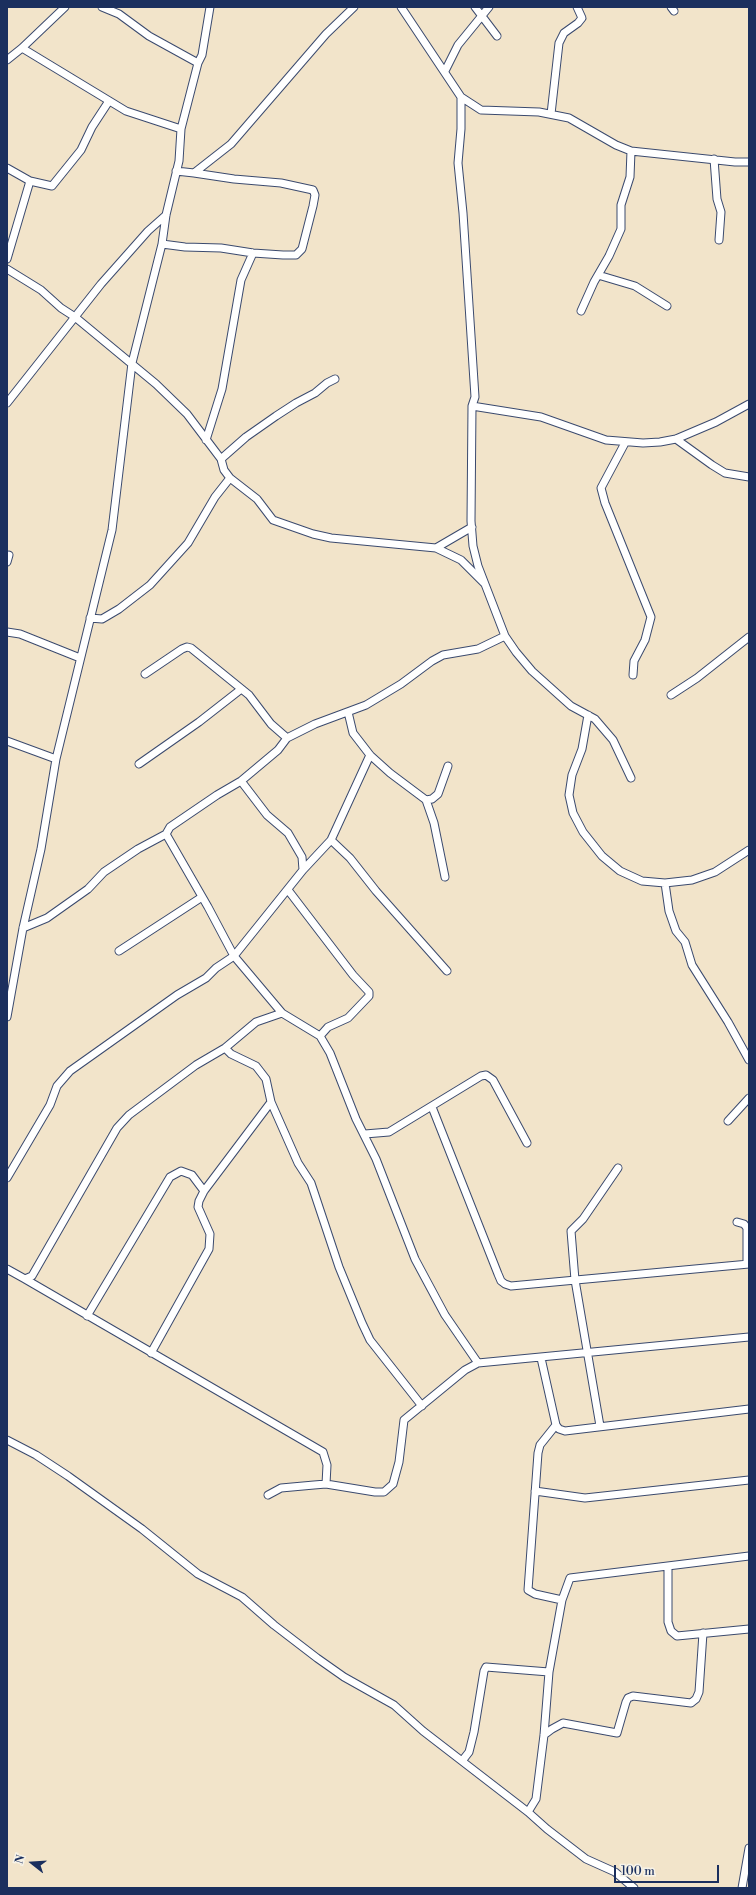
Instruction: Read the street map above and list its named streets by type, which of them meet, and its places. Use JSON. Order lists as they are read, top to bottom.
{
  "scale_bar": "100 m",
  "north": "left"
}
